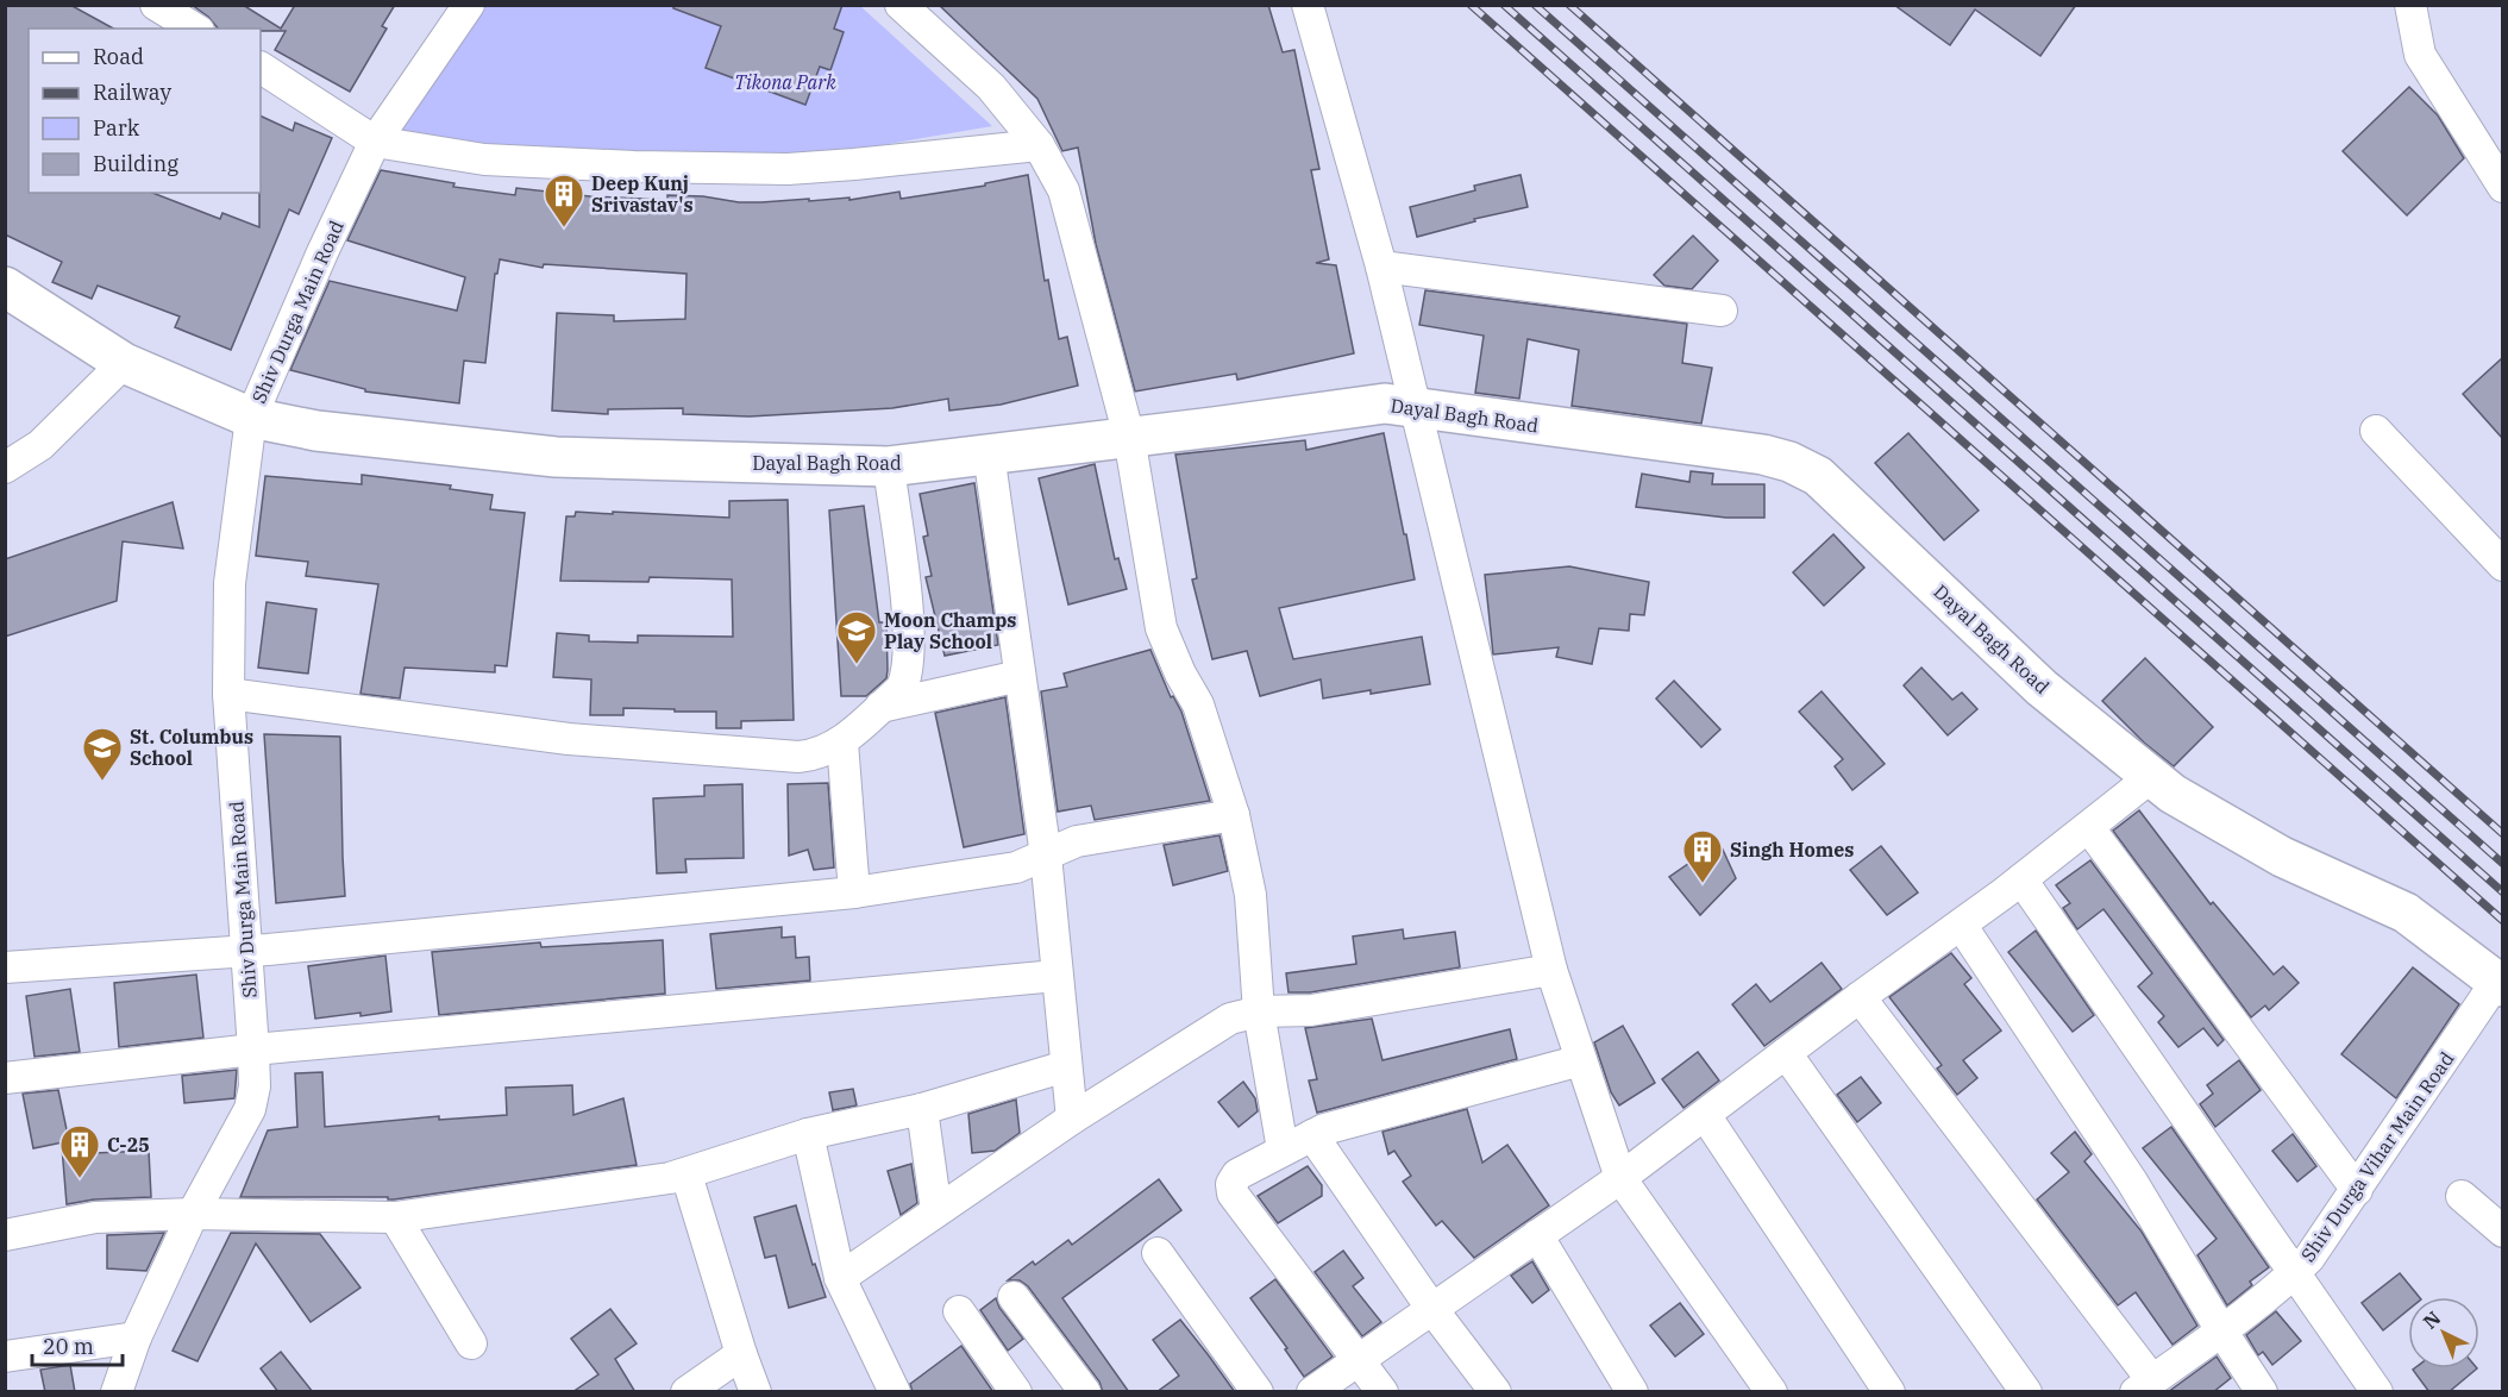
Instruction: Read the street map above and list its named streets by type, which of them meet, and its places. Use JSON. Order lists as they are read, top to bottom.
{
  "streets": {
    "street": ["Shiv Durga Main Road", "Dayal Bagh Road", "Shiv Durga Vihar Main Road"]
  },
  "crossings": [
    ["Shiv Durga Main Road", "Dayal Bagh Road"],
    ["Dayal Bagh Road", "Shiv Durga Vihar Main Road"]
  ],
  "parks": ["Tikona Park"],
  "places": {
    "building": ["Deep Kunj Srivastav's", "Singh Homes", "C-25"],
    "school or university": ["Moon Champs Play School", "St. Columbus School"]
  },
  "legend": [
    "Road",
    "Railway",
    "Park",
    "Building"
  ],
  "scale_bar": "20 m",
  "north": "top left"
}
